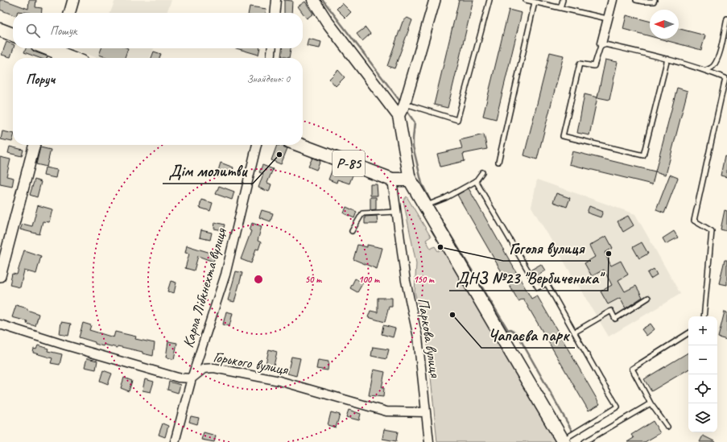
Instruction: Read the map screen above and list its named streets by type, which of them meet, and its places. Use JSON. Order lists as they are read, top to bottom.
{
  "streets": {
    "main road": ["Р-85"],
    "street": ["Карла Лібкнехта вулиця", "Паркова вулиця", "Горького вулиця"]
  },
  "crossings": [
    ["Р-85", "Паркова вулиця"],
    ["Карла Лібкнехта вулиця", "Горького вулиця"],
    ["Паркова вулиця", "Горького вулиця"]
  ],
  "places": [
    "Дім молитви",
    "Гоголя вулиця",
    "ДНЗ №23 \"Вербиченька\"",
    "Чапаєва парк"
  ],
  "north": "left",
  "page": {
    "search": "Пошук",
    "heading": ["Поруч", "Знайдено: 0"],
    "map_buttons": ["+", "−"]
  },
  "rings": ["50 m", "100 m", "150 m"]
}
